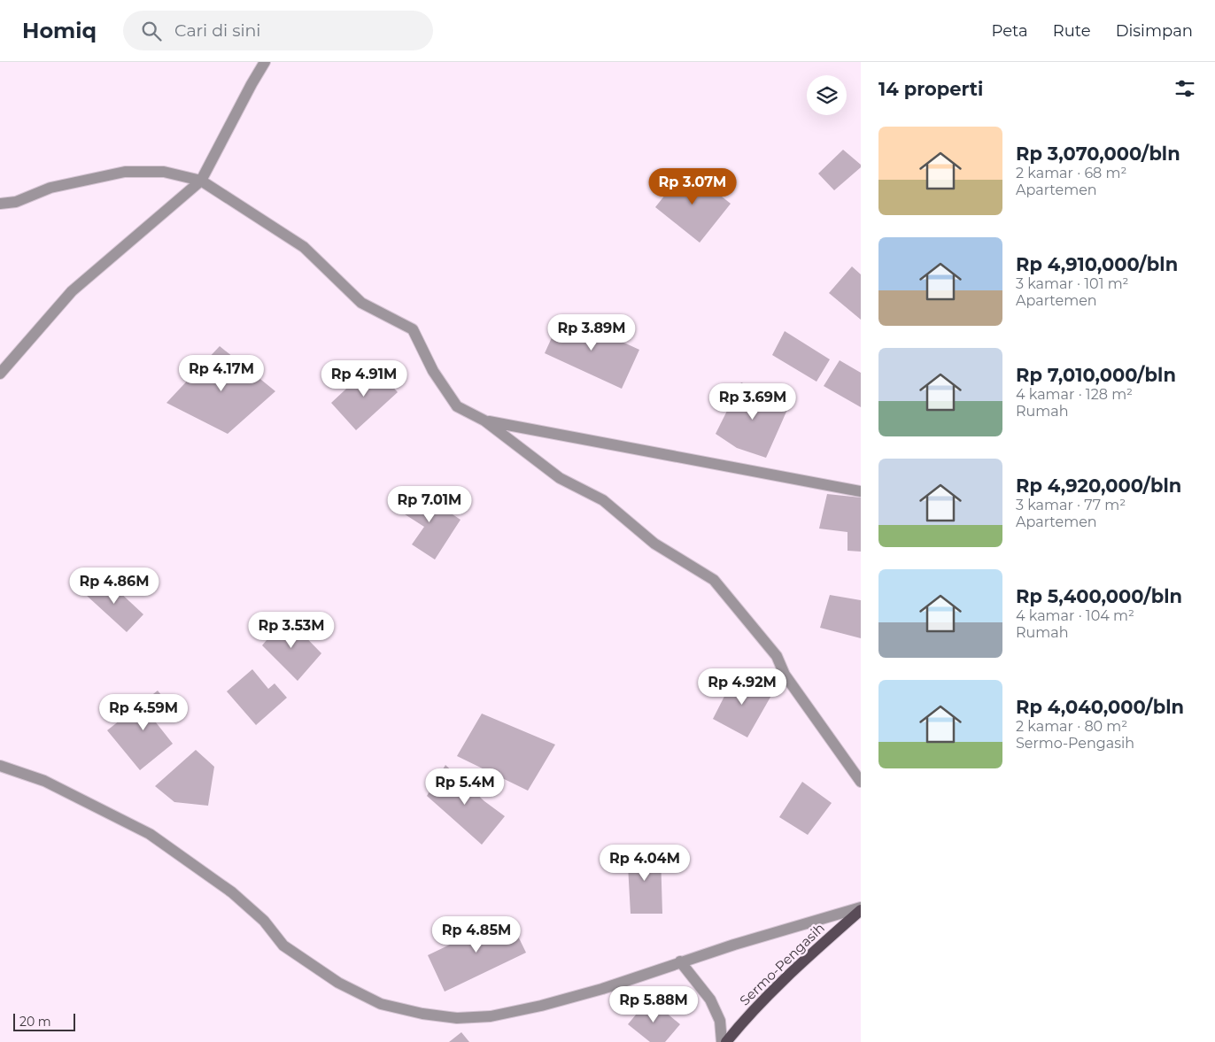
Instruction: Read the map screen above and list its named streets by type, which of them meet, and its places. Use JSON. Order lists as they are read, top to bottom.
{
  "streets": {
    "main road": ["Sermo-Pengasih"]
  },
  "scale_bar": "20 m",
  "page": {
    "header": "Homiq",
    "search": "Cari di sini",
    "nav": ["Peta", "Rute", "Disimpan"],
    "heading": "14 properti",
    "list": [
      {
        "name": "Rp 3,070,000/bln",
        "note": "2 kamar · 68 m² · Apartemen"
      },
      {
        "name": "Rp 4,910,000/bln",
        "note": "3 kamar · 101 m² · Apartemen"
      },
      {
        "name": "Rp 7,010,000/bln",
        "note": "4 kamar · 128 m² · Rumah"
      },
      {
        "name": "Rp 4,920,000/bln",
        "note": "3 kamar · 77 m² · Apartemen"
      },
      {
        "name": "Rp 5,400,000/bln",
        "note": "4 kamar · 104 m² · Rumah"
      },
      {
        "name": "Rp 4,040,000/bln",
        "note": "2 kamar · 80 m² · Sermo-Pengasih"
      }
    ],
    "price": [
      "Rp 3.07M",
      "Rp 3.89M",
      "Rp 4.17M",
      "Rp 4.91M",
      "Rp 3.69M",
      "Rp 7.01M",
      "Rp 4.86M",
      "Rp 3.53M",
      "Rp 4.92M",
      "Rp 4.59M",
      "Rp 5.4M",
      "Rp 4.04M",
      "Rp 4.85M",
      "Rp 5.88M"
    ],
    "scale": "20 m"
  }
}
